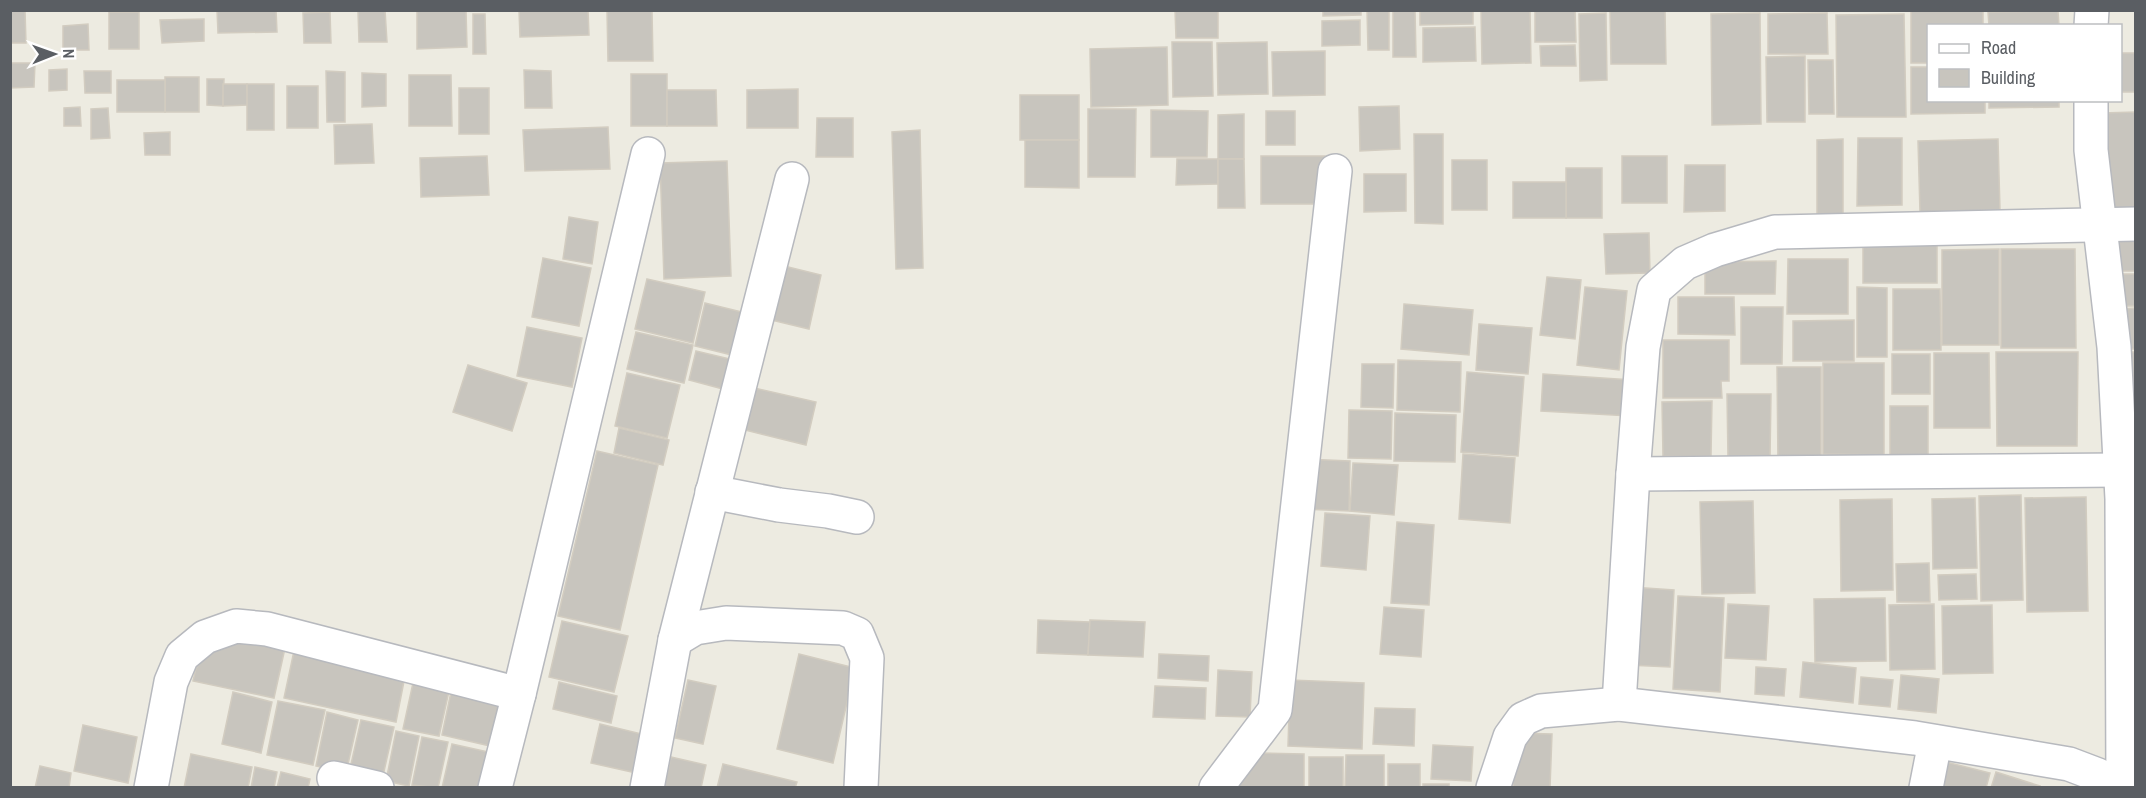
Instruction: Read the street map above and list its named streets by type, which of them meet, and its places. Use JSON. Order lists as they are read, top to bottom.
{
  "legend": ["Road", "Building"],
  "north": "right"
}
